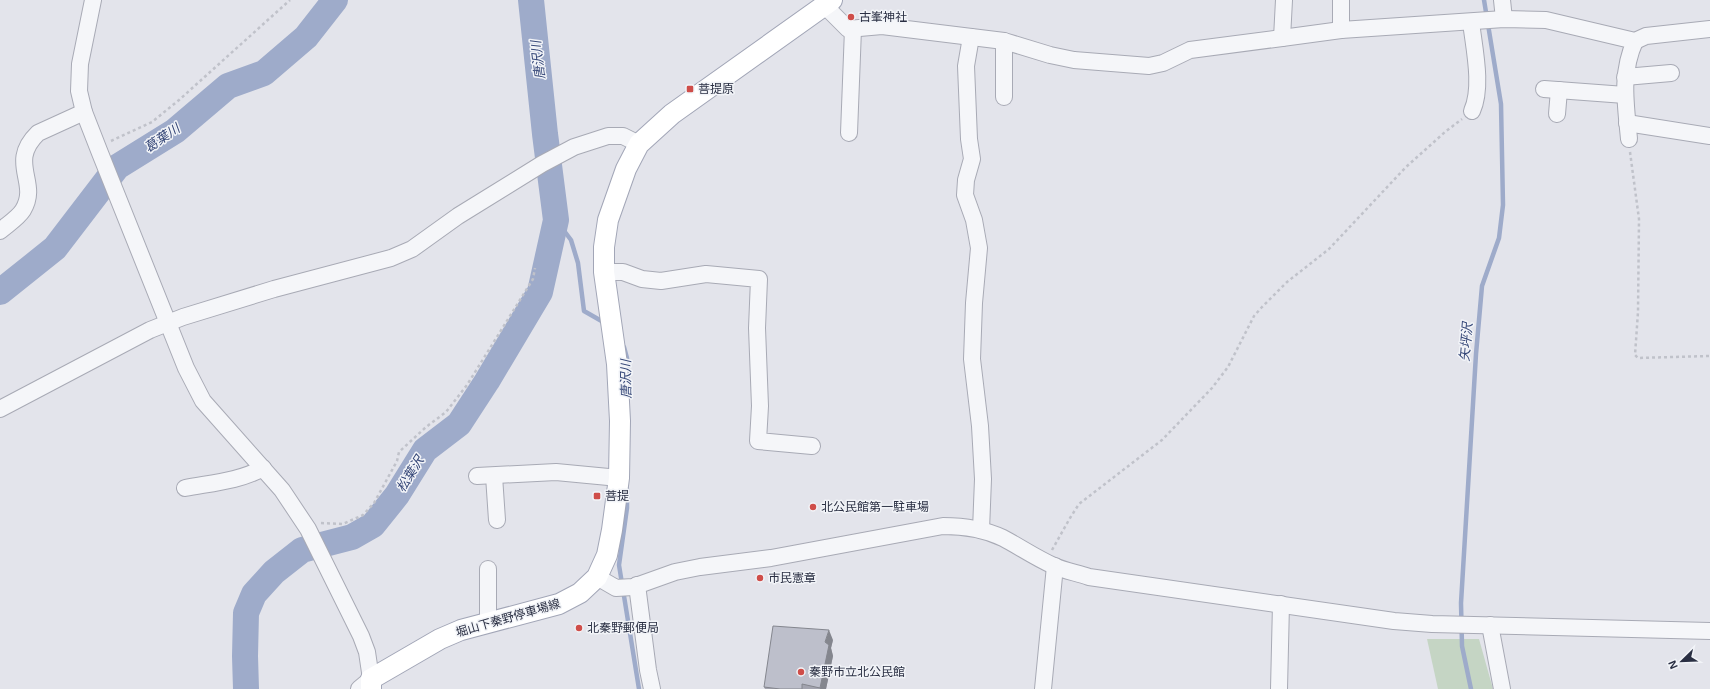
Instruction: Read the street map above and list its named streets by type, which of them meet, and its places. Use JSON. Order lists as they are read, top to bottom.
{
  "streets": {
    "main road": ["堀山下秦野停車場線"]
  },
  "water": [
    "唐沢川",
    "葛葉川",
    "矢坪沢",
    "松葉沢"
  ],
  "places": {
    "other": [
      "古峯神社",
      "北公民館第一駐車場",
      "市民憲章",
      "北秦野郵便局",
      "秦野市立北公民館"
    ],
    "transit": ["菩提原", "菩提"]
  },
  "north": "bottom left"
}
